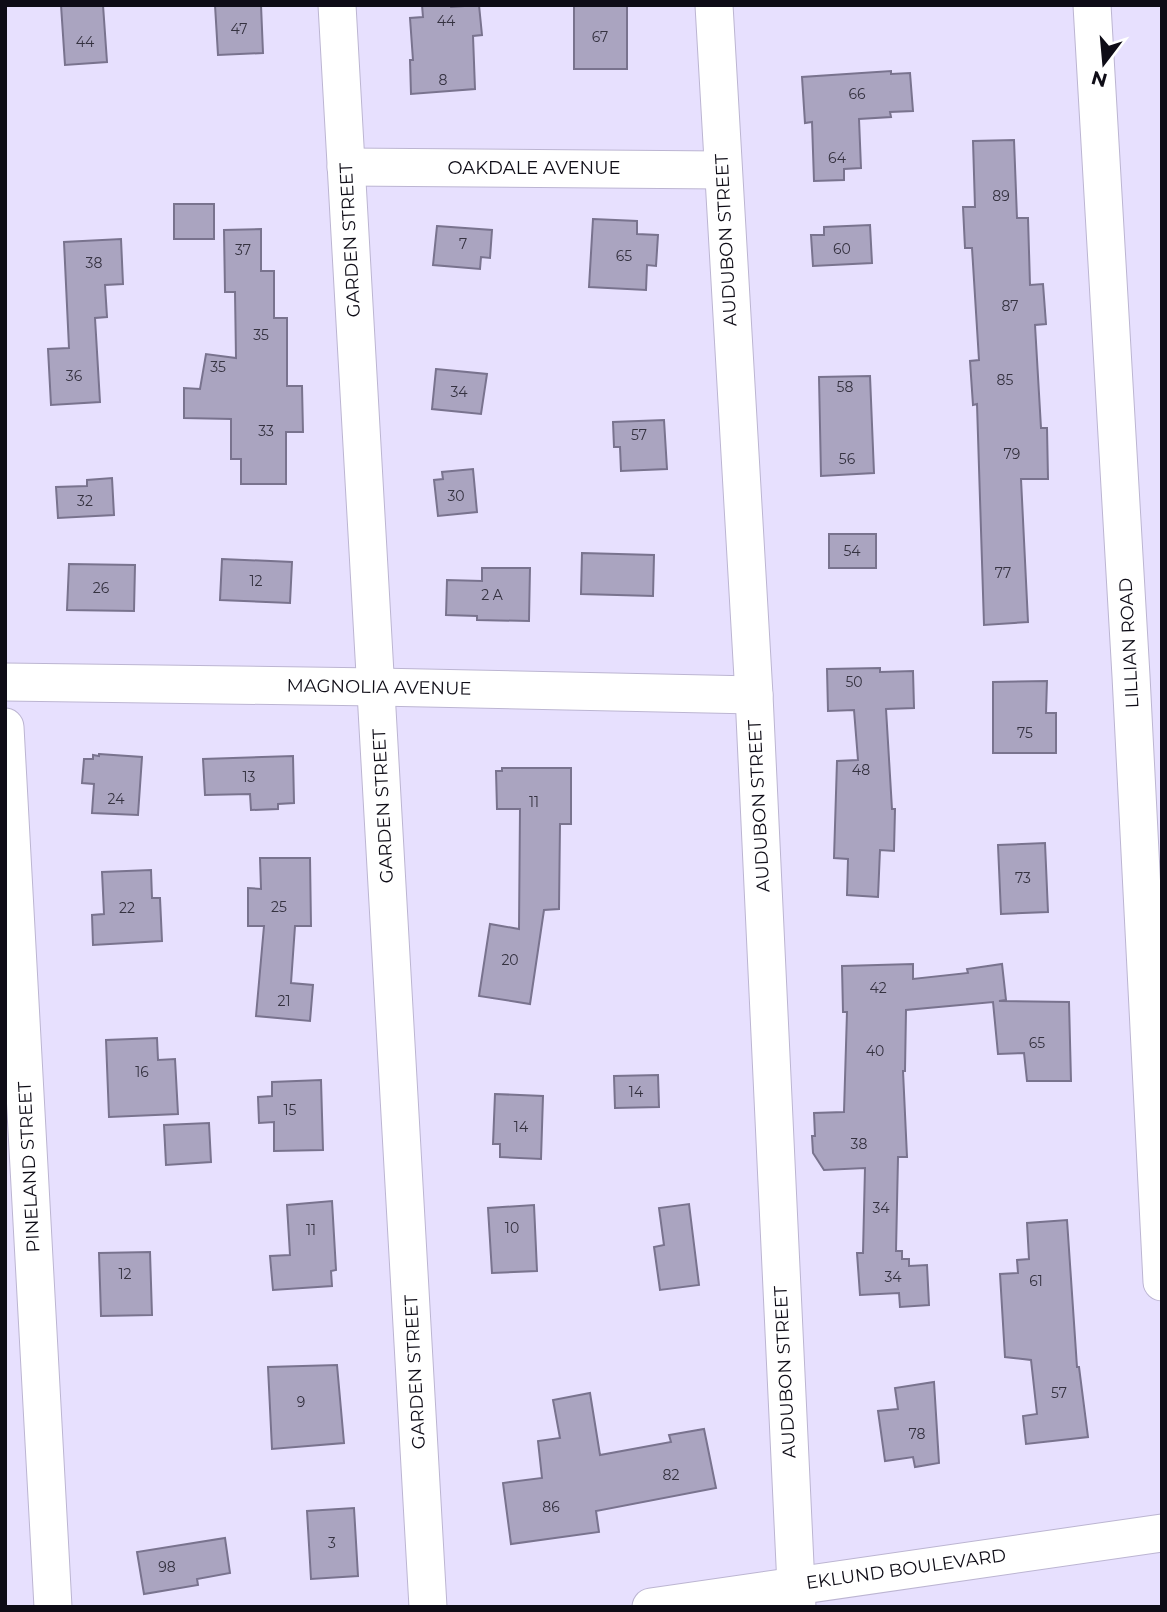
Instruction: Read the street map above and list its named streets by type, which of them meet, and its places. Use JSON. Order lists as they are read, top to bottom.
{
  "streets": {
    "street": [
      "OAKDALE AVENUE",
      "GARDEN STREET",
      "AUDUBON STREET",
      "LILLIAN ROAD",
      "MAGNOLIA AVENUE",
      "PINELAND STREET",
      "EKLUND BOULEVARD"
    ]
  },
  "crossings": [
    ["OAKDALE AVENUE", "GARDEN STREET"],
    ["OAKDALE AVENUE", "AUDUBON STREET"],
    ["GARDEN STREET", "MAGNOLIA AVENUE"],
    ["AUDUBON STREET", "MAGNOLIA AVENUE"],
    ["AUDUBON STREET", "EKLUND BOULEVARD"]
  ],
  "house_numbers": [
    "44",
    "47",
    "67",
    "44",
    "8",
    "66",
    "64",
    "89",
    "7",
    "60",
    "37",
    "65",
    "38",
    "87",
    "35",
    "35",
    "36",
    "85",
    "58",
    "34",
    "33",
    "57",
    "79",
    "56",
    "30",
    "32",
    "54",
    "77",
    "12",
    "26",
    "2 A",
    "50",
    "75",
    "48",
    "13",
    "24",
    "11",
    "73",
    "25",
    "22",
    "20",
    "42",
    "21",
    "65",
    "40",
    "16",
    "14",
    "15",
    "14",
    "38",
    "34",
    "10",
    "11",
    "12",
    "34",
    "61",
    "57",
    "9",
    "78",
    "82",
    "86",
    "3",
    "98"
  ],
  "north": "bottom"
}
